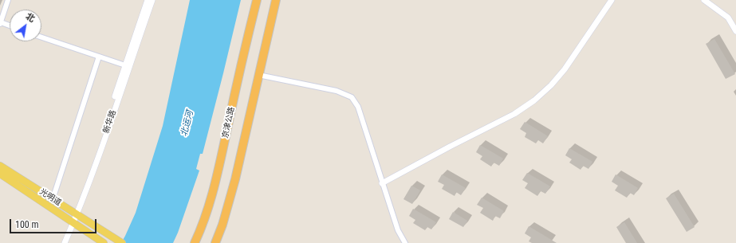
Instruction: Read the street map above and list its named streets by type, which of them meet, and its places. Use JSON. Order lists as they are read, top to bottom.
{
  "streets": {
    "highway": ["京津公路"],
    "main road": ["光明道"],
    "street": ["新华路"]
  },
  "crossings": [
    ["新华路", "光明道"]
  ],
  "water": ["北运河"],
  "scale_bar": "100 m",
  "north": "top right"
}
